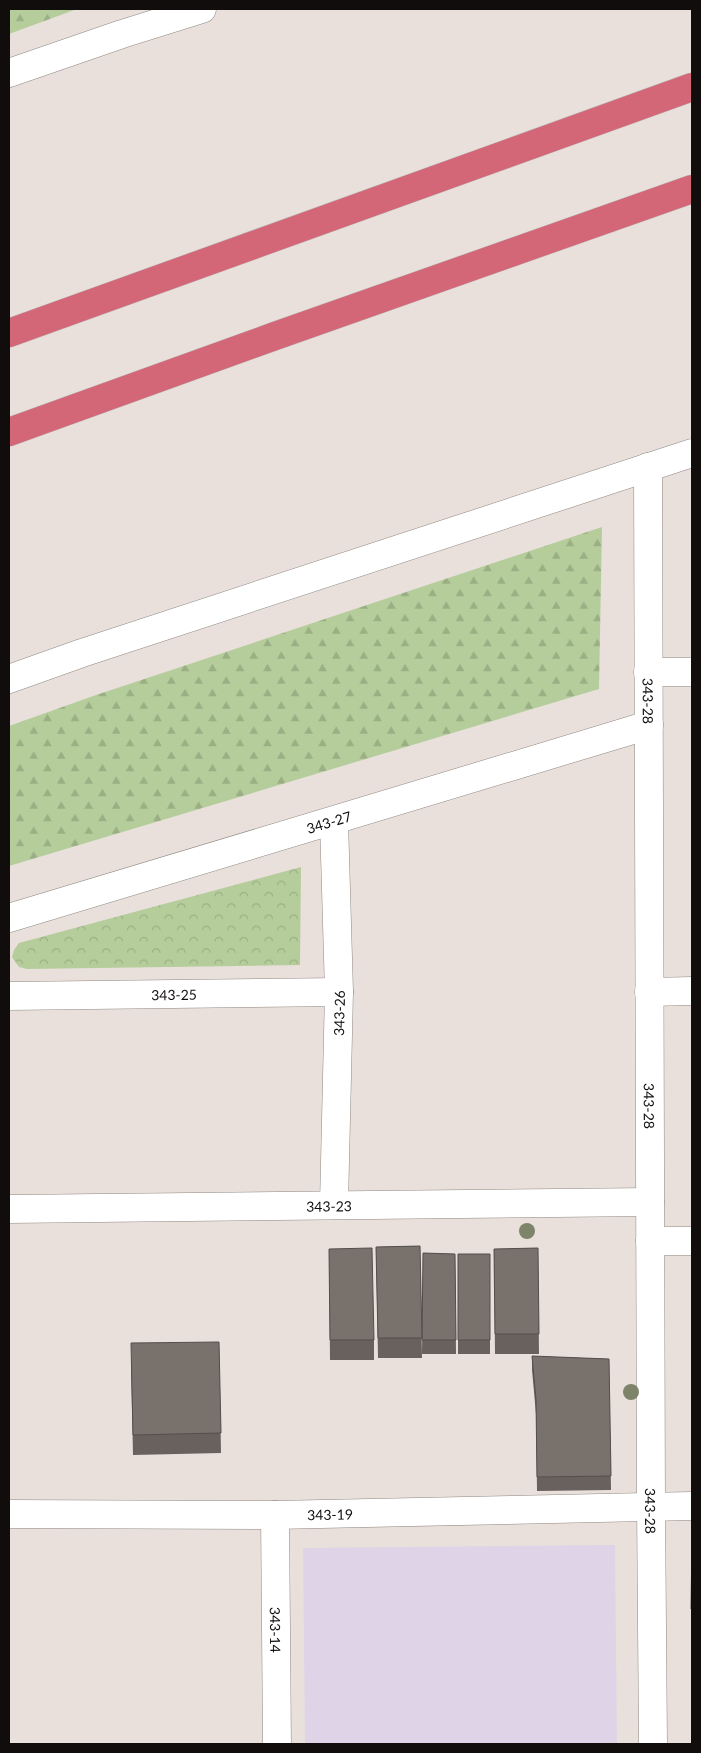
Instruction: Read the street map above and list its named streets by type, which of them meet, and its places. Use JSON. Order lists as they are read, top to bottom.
{
  "streets": {
    "street": [
      "343-28",
      "343-27",
      "343-25",
      "343-26",
      "343-23",
      "343-19",
      "343-14"
    ]
  },
  "crossings": [
    ["343-28", "343-27"],
    ["343-28", "343-23"],
    ["343-28", "343-19"],
    ["343-27", "343-26"],
    ["343-25", "343-26"],
    ["343-26", "343-23"],
    ["343-19", "343-14"]
  ]
}
